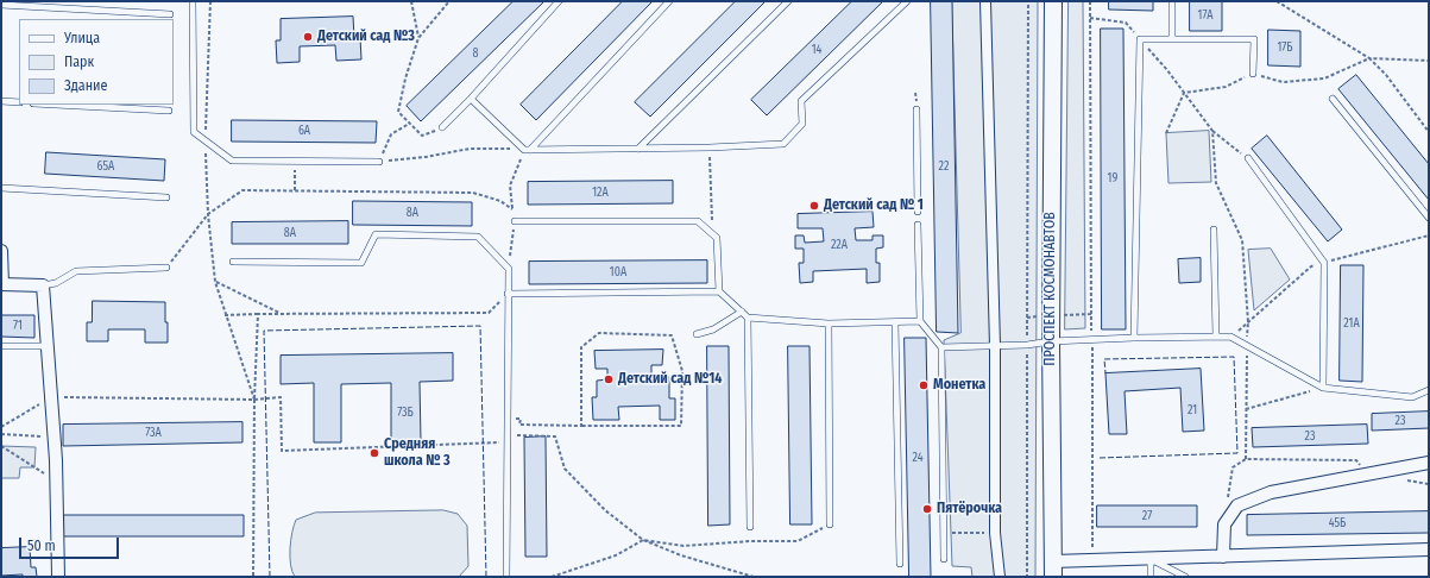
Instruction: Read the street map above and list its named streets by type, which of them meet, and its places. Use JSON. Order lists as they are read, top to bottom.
{
  "streets": {
    "main road": ["ПРОСПЕКТ КОСМОНАВТОВ"]
  },
  "places": [
    "Детский сад №3",
    "Детский сад № 1",
    "Детский сад №14",
    "Монетка",
    "Средняя школа № 3",
    "Пятёрочка"
  ],
  "house_numbers": [
    "17А",
    "17Б",
    "14",
    "8",
    "6А",
    "65А",
    "22",
    "19",
    "12А",
    "8А",
    "8А",
    "22А",
    "10А",
    "21А",
    "71",
    "21",
    "73Б",
    "23",
    "73А",
    "23",
    "24",
    "27",
    "45Б"
  ],
  "legend": ["Улица", "Парк", "Здание"],
  "scale_bar": "50 m"
}
